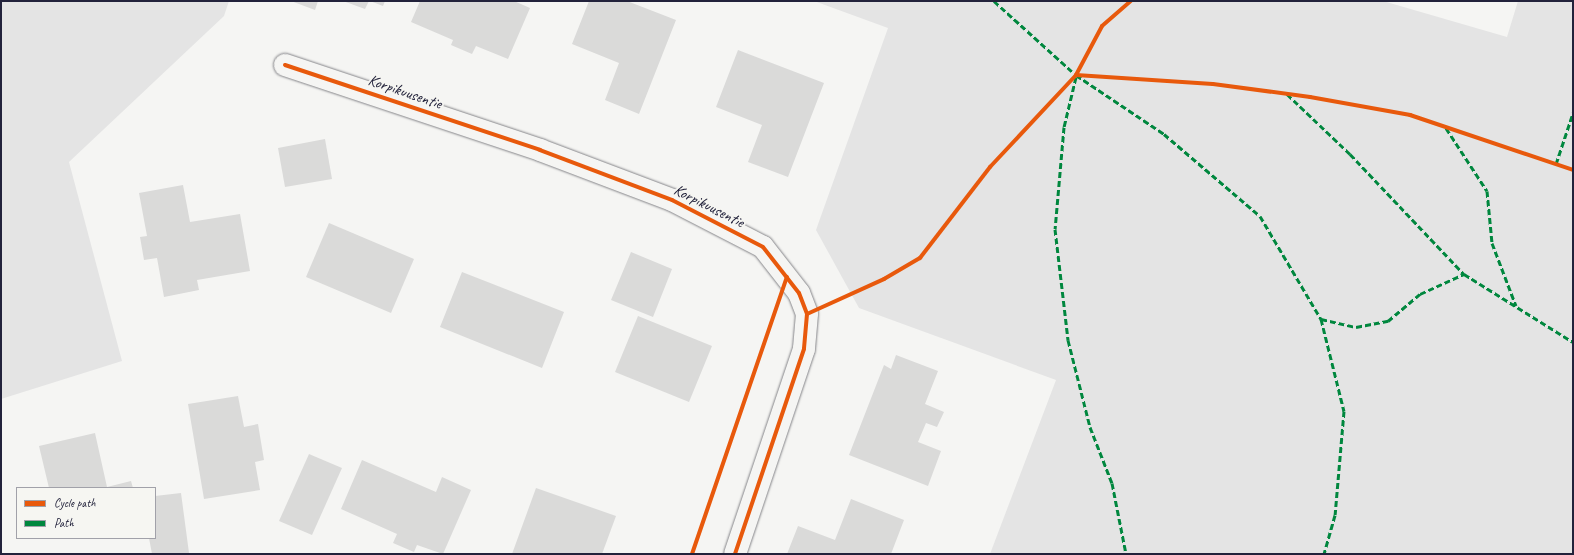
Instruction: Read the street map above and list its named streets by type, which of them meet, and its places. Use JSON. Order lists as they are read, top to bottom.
{
  "streets": {
    "street": ["Korpikuusentie"]
  },
  "legend": ["Cycle path", "Path"]
}
